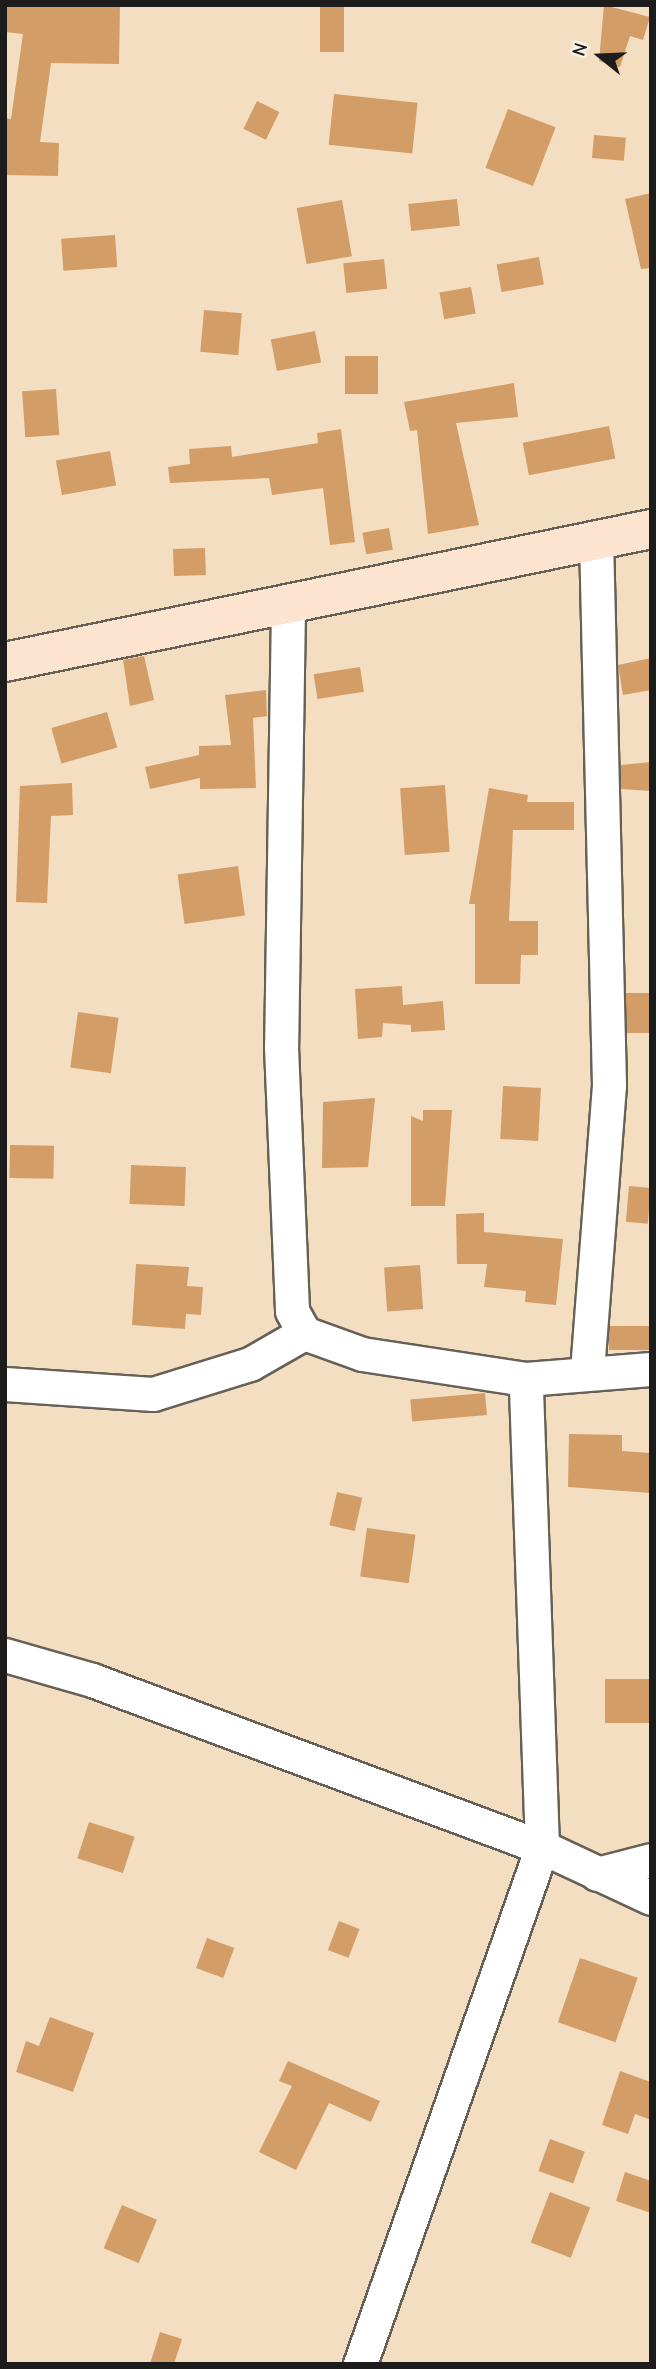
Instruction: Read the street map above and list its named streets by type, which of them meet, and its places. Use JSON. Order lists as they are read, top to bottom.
{
  "north": "left"
}
